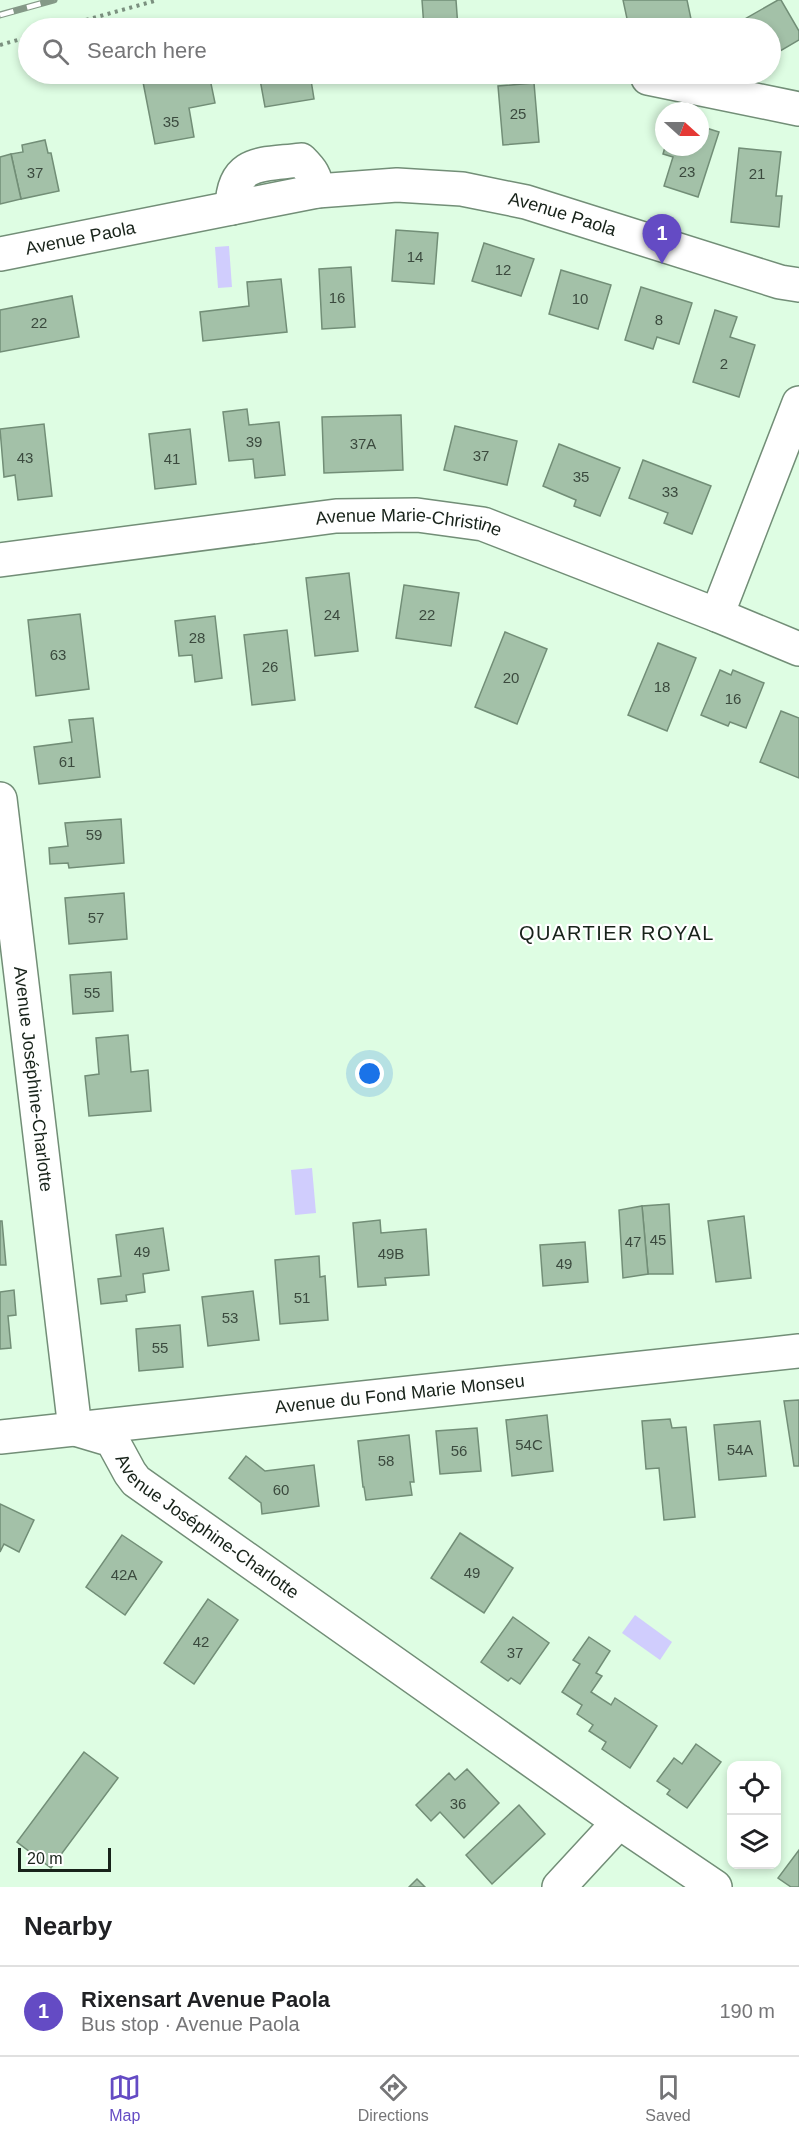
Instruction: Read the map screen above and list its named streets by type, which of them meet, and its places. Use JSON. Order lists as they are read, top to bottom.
{
  "streets": {
    "street": [
      "Avenue Paola",
      "Avenue Marie-Christine",
      "Avenue Joséphine-Charlotte",
      "Avenue du Fond Marie Monseu"
    ]
  },
  "crossings": [
    ["Avenue Joséphine-Charlotte", "Avenue du Fond Marie Monseu"]
  ],
  "districts": ["QUARTIER ROYAL"],
  "house_numbers": [
    "25",
    "35",
    "23",
    "37",
    "21",
    "14",
    "12",
    "16",
    "10",
    "8",
    "22",
    "2",
    "39",
    "37A",
    "37",
    "43",
    "41",
    "35",
    "33",
    "24",
    "22",
    "28",
    "63",
    "26",
    "20",
    "18",
    "16",
    "61",
    "59",
    "57",
    "55",
    "45",
    "47",
    "49",
    "49B",
    "49",
    "51",
    "53",
    "55",
    "54C",
    "54A",
    "56",
    "58",
    "60",
    "49",
    "42A",
    "42",
    "37",
    "36"
  ],
  "scale_bar": "20 m",
  "north": "right",
  "page": {
    "search": "Search here",
    "pins": "1",
    "scale": "20 m",
    "heading": "Nearby",
    "list": [
      {
        "mark": "1",
        "name": "Rixensart Avenue Paola",
        "note": "Bus stop · Avenue Paola",
        "value": "190 m"
      }
    ],
    "nav": ["Map", "Directions", "Saved"]
  }
}
